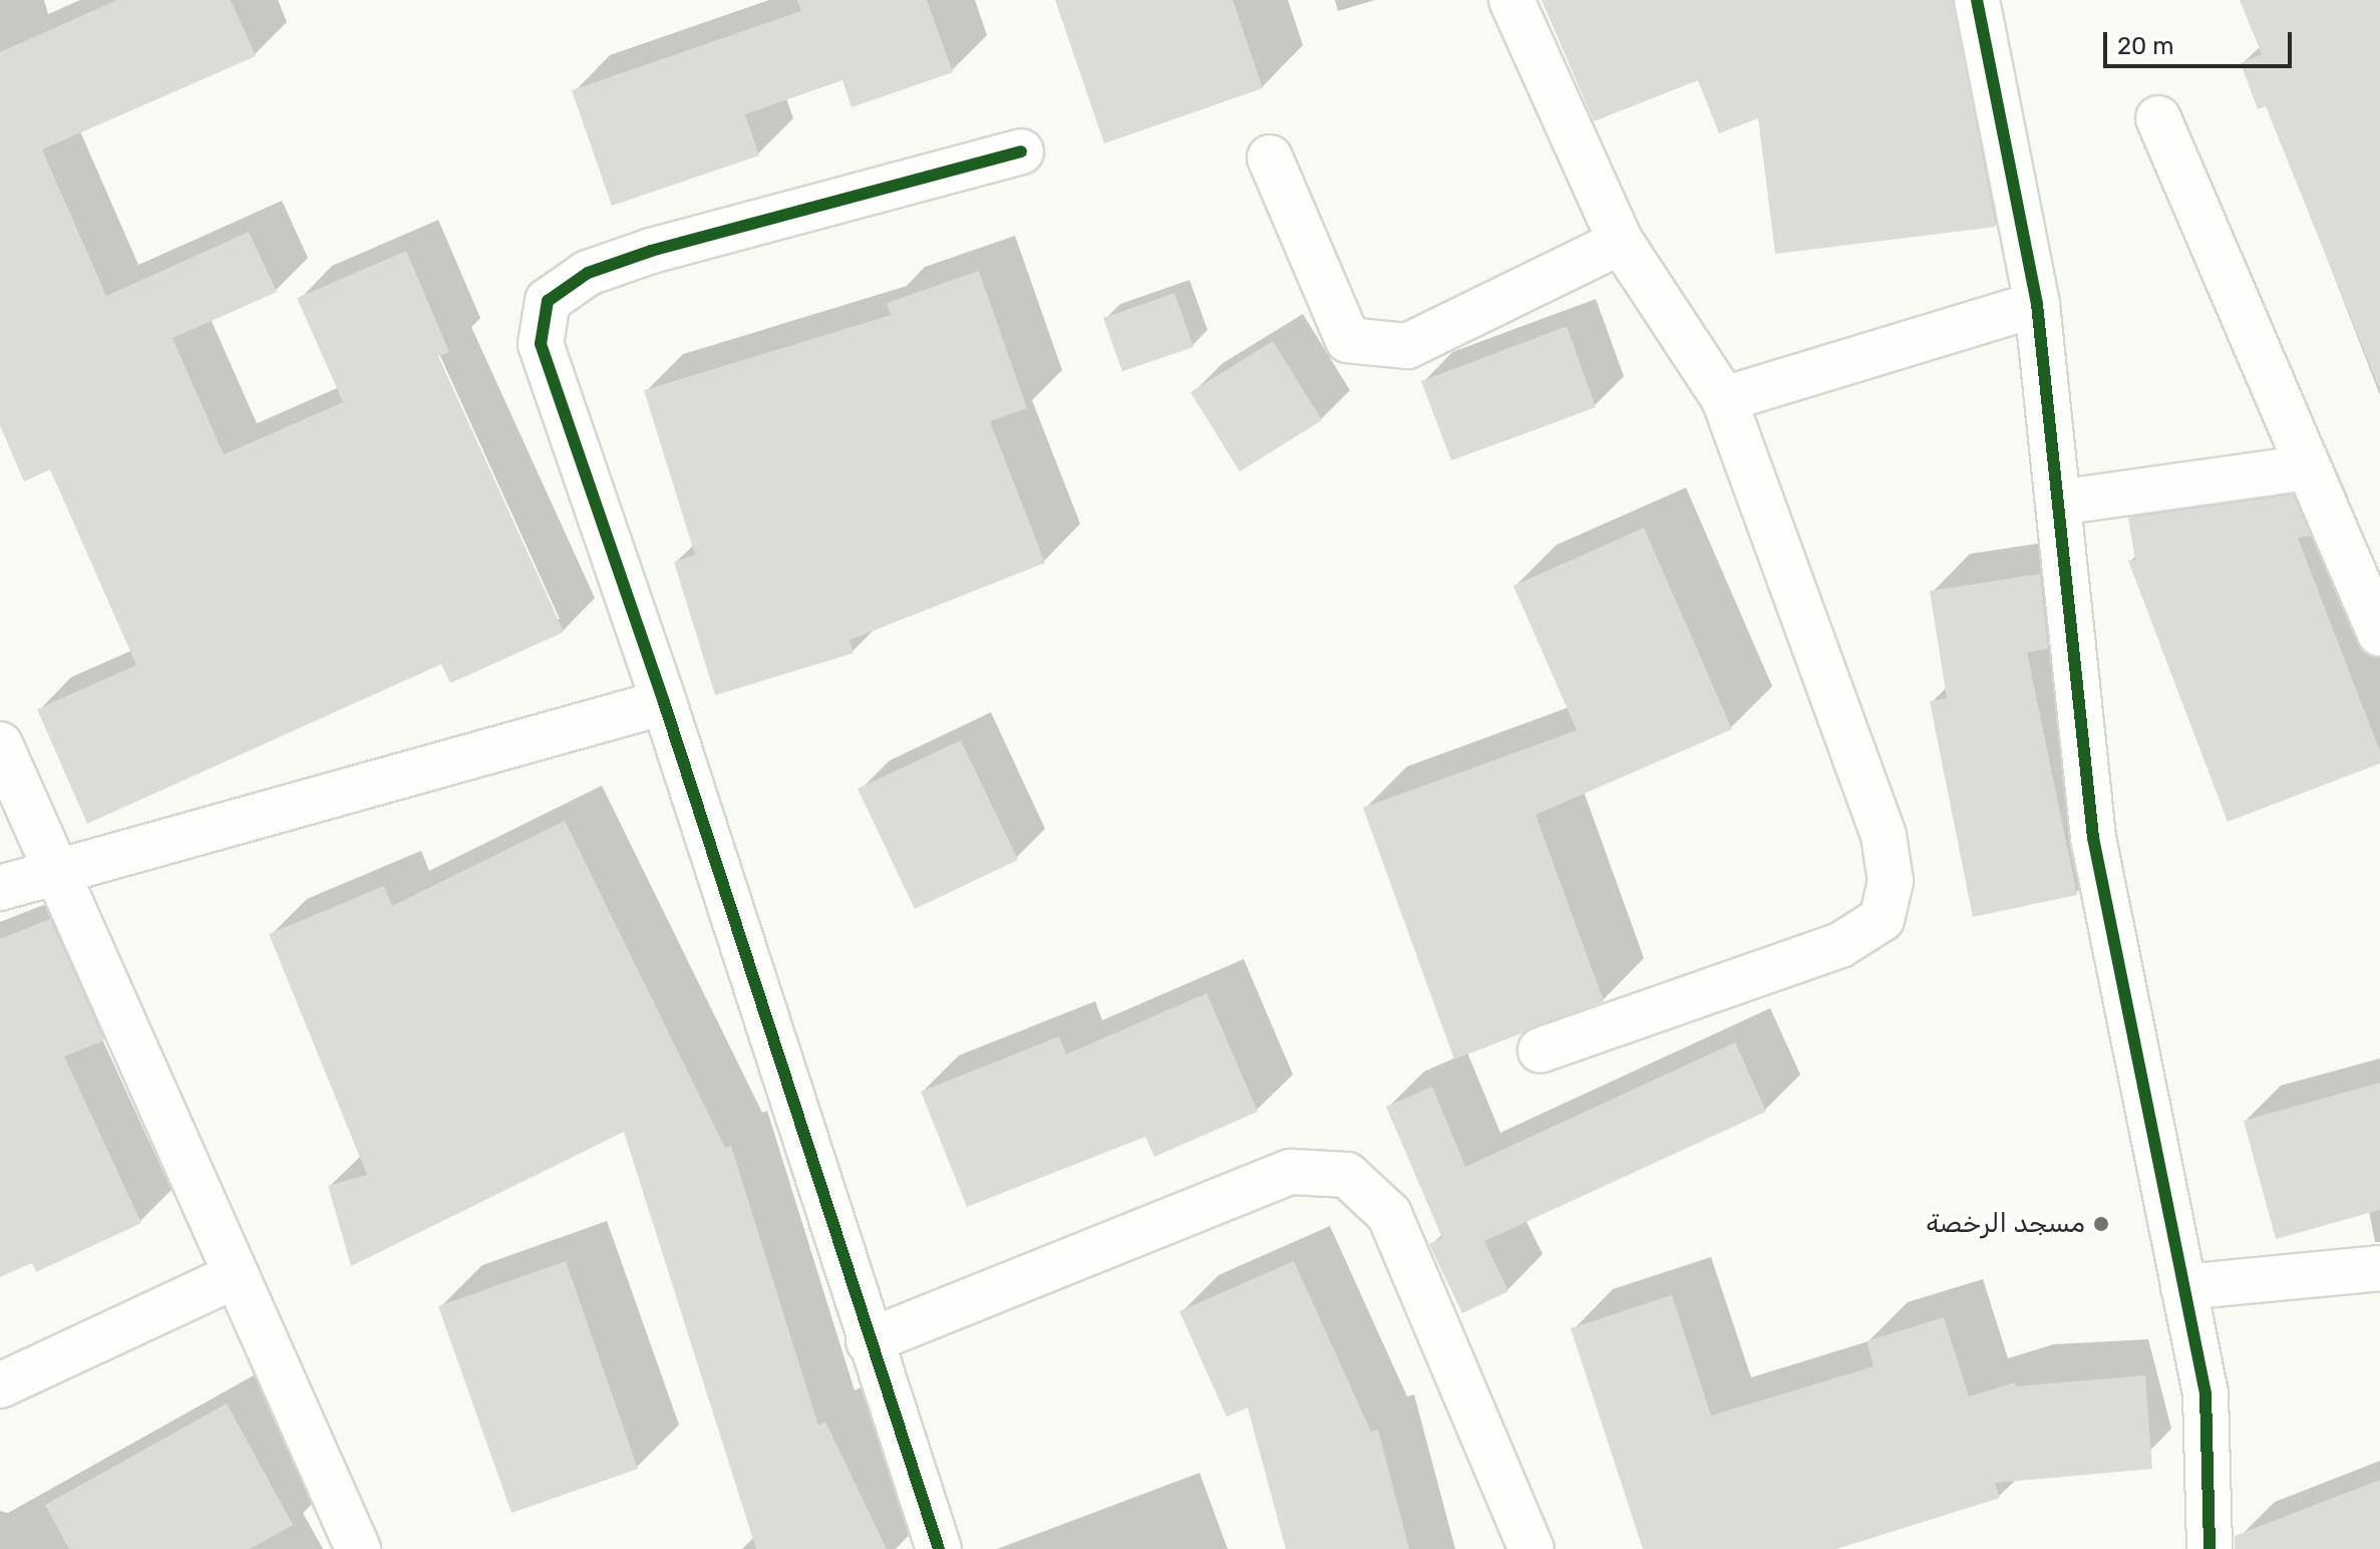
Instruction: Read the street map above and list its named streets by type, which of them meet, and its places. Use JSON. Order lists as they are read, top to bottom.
{
  "places": ["مسجد الرخصة"],
  "scale_bar": "20 m"
}
